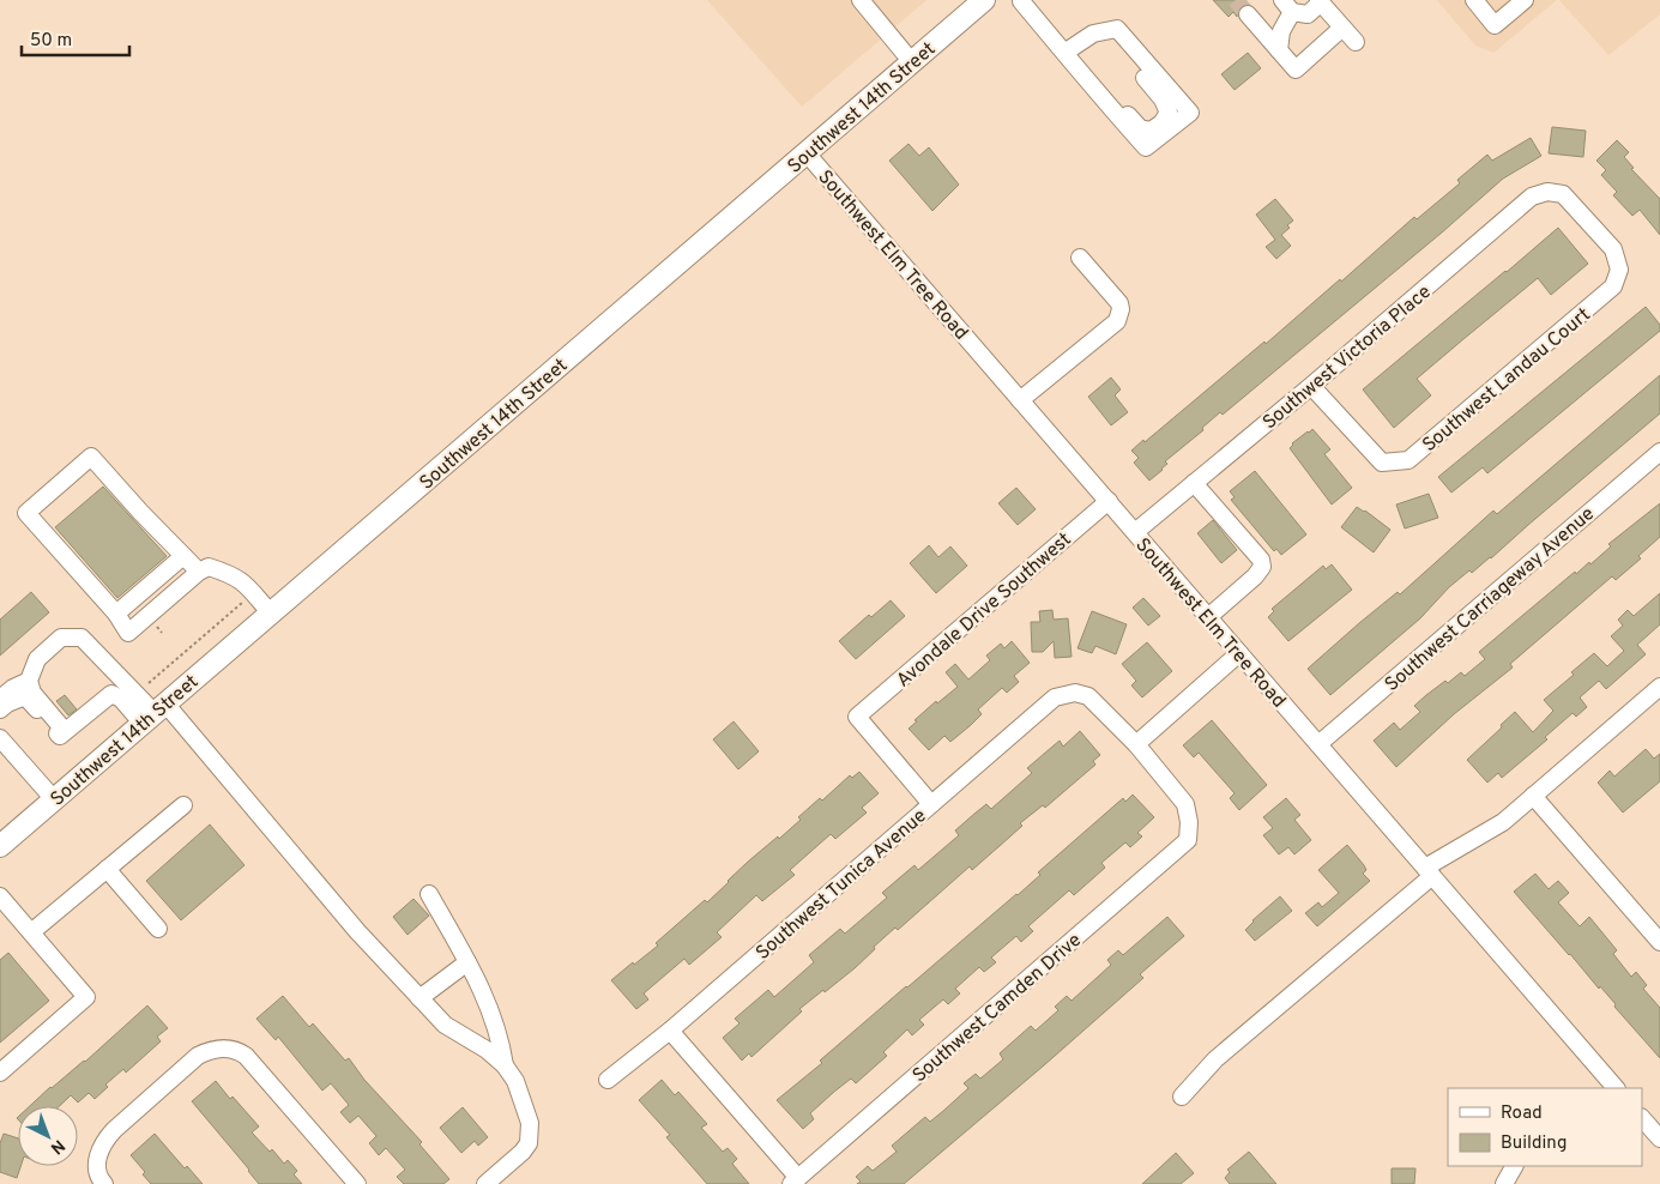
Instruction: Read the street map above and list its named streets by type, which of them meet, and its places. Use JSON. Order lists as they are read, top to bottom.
{
  "streets": {
    "main road": ["Southwest 14th Street"],
    "street": [
      "Southwest Elm Tree Road",
      "Southwest Victoria Place",
      "Southwest Landau Court",
      "Southwest Carriageway Avenue",
      "Avondale Drive Southwest",
      "Southwest Tunica Avenue",
      "Southwest Camden Drive"
    ]
  },
  "crossings": [
    ["Southwest 14th Street", "Southwest Elm Tree Road"],
    ["Southwest Elm Tree Road", "Southwest Victoria Place"],
    ["Southwest Elm Tree Road", "Southwest Carriageway Avenue"],
    ["Southwest Elm Tree Road", "Avondale Drive Southwest"],
    ["Southwest Victoria Place", "Southwest Landau Court"],
    ["Avondale Drive Southwest", "Southwest Tunica Avenue"],
    ["Southwest Tunica Avenue", "Southwest Camden Drive"]
  ],
  "legend": ["Road", "Building"],
  "scale_bar": "50 m",
  "north": "bottom right"
}
